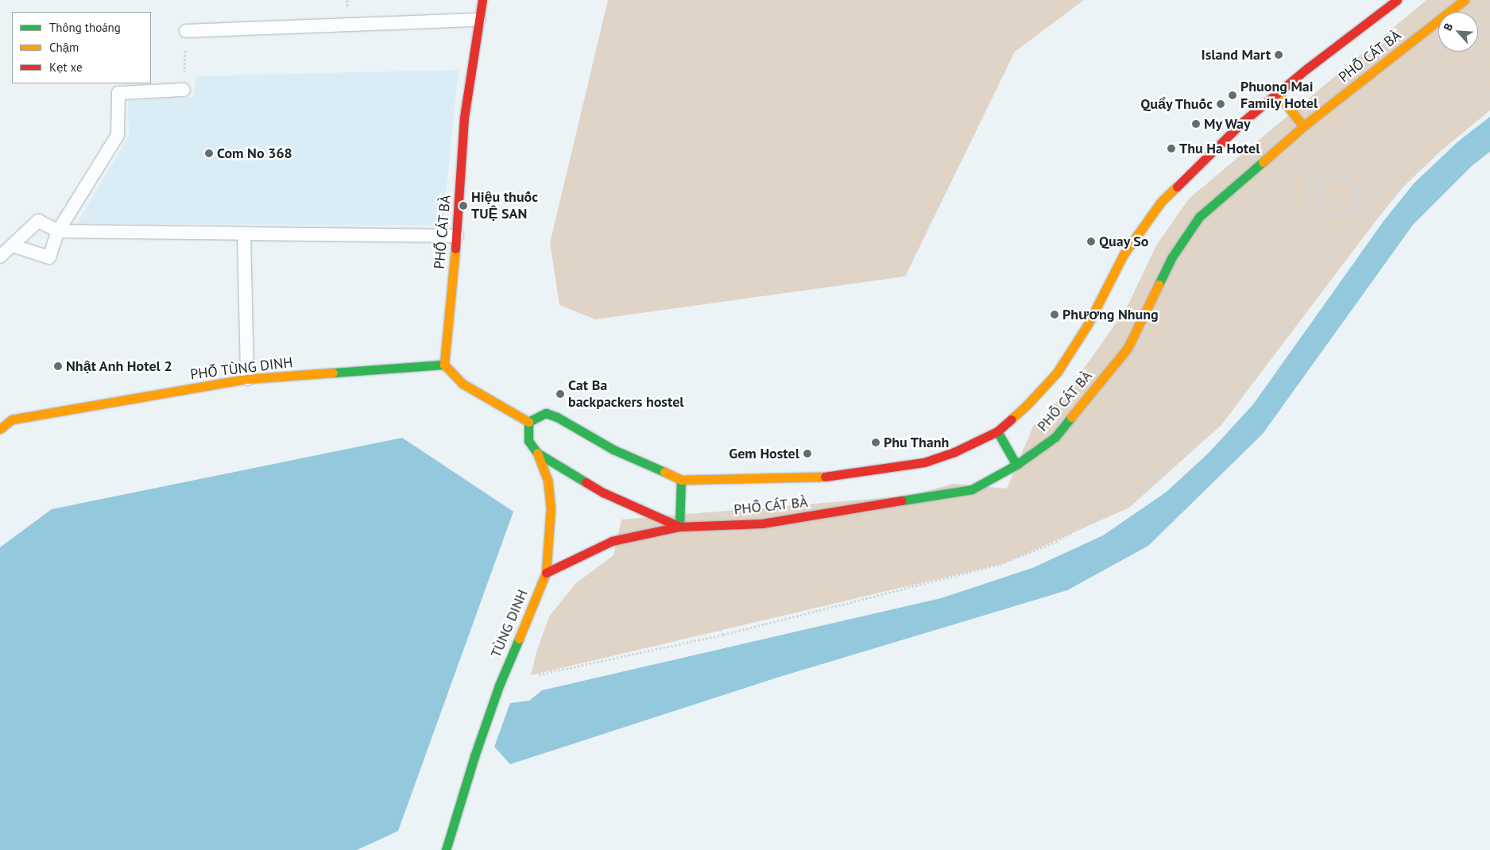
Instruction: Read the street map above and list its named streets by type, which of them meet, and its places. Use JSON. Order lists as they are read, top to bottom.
{
  "streets": {
    "main road": ["PHỐ CÁT BÀ", "PHỐ TÙNG DINH", "TÙNG DINH"]
  },
  "crossings": [
    ["PHỐ CÁT BÀ", "PHỐ TÙNG DINH"],
    ["PHỐ CÁT BÀ", "TÙNG DINH"]
  ],
  "places": [
    "Island Mart",
    "Phuong Mai Family Hotel",
    "Quẩy Thuốc",
    "My Way",
    "Thu Ha Hotel",
    "Com No 368",
    "Hiệu thuốc TUỆ SAN",
    "Quay So",
    "Phương Nhung",
    "Nhật Anh Hotel 2",
    "Cat Ba backpackers hostel",
    "Phu Thanh",
    "Gem Hostel"
  ],
  "legend": ["Thông thoáng", "Chậm", "Kẹt xe"],
  "north": "top left"
}
